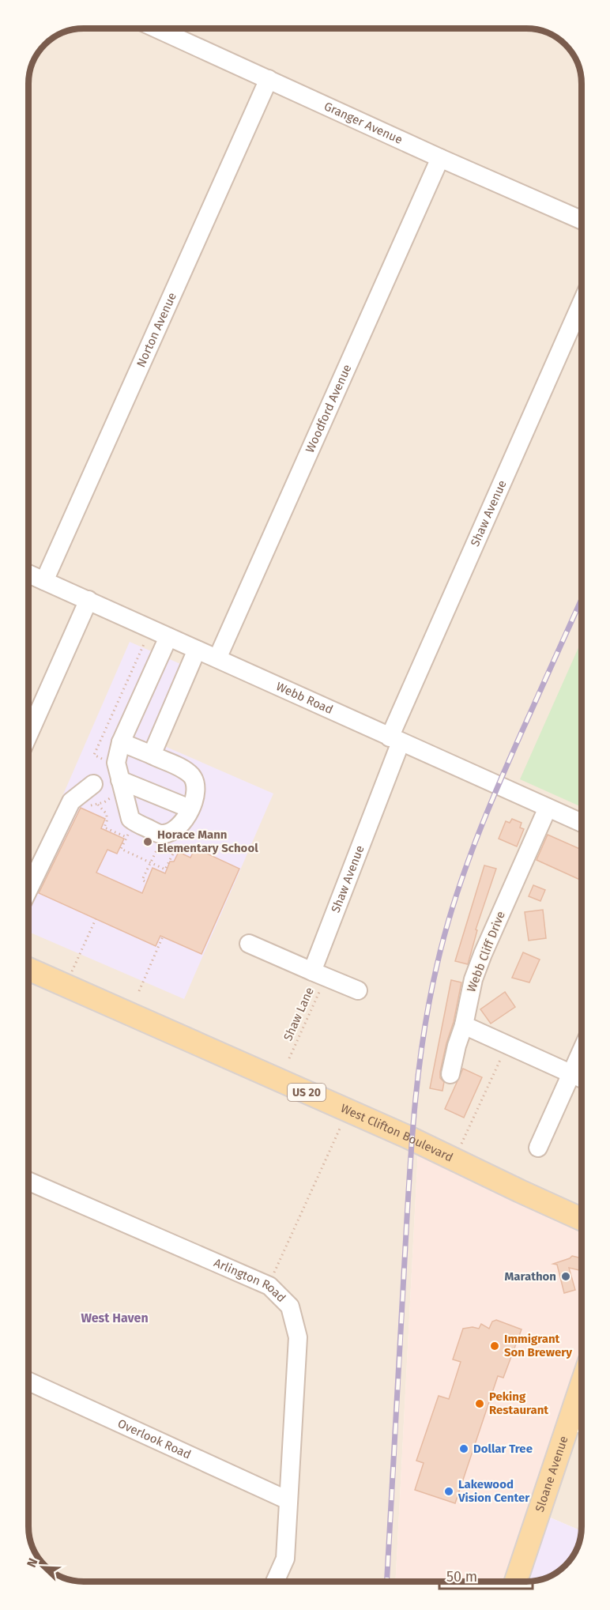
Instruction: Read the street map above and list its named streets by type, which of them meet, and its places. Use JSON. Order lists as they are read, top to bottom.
{
  "streets": {
    "main road": ["US 20", "West Clifton Boulevard", "Sloane Avenue"],
    "street": [
      "Granger Avenue",
      "Norton Avenue",
      "Woodford Avenue",
      "Shaw Avenue",
      "Webb Road",
      "Webb Cliff Drive",
      "Arlington Road",
      "Overlook Road"
    ],
    "path": ["Shaw Lane"]
  },
  "crossings": [
    ["Granger Avenue", "Norton Avenue"],
    ["Granger Avenue", "Woodford Avenue"],
    ["Norton Avenue", "Webb Road"],
    ["Woodford Avenue", "Webb Road"],
    ["Shaw Avenue", "Webb Road"],
    ["Shaw Avenue", "Shaw Lane"],
    ["Webb Road", "Webb Cliff Drive"],
    ["Arlington Road", "Overlook Road"]
  ],
  "districts": ["West Haven"],
  "places": [
    "Horace Mann Elementary School",
    "Marathon",
    "Immigrant Son Brewery",
    "Peking Restaurant",
    "Dollar Tree",
    "Lakewood Vision Center"
  ],
  "scale_bar": "50 m",
  "north": "top left"
}
